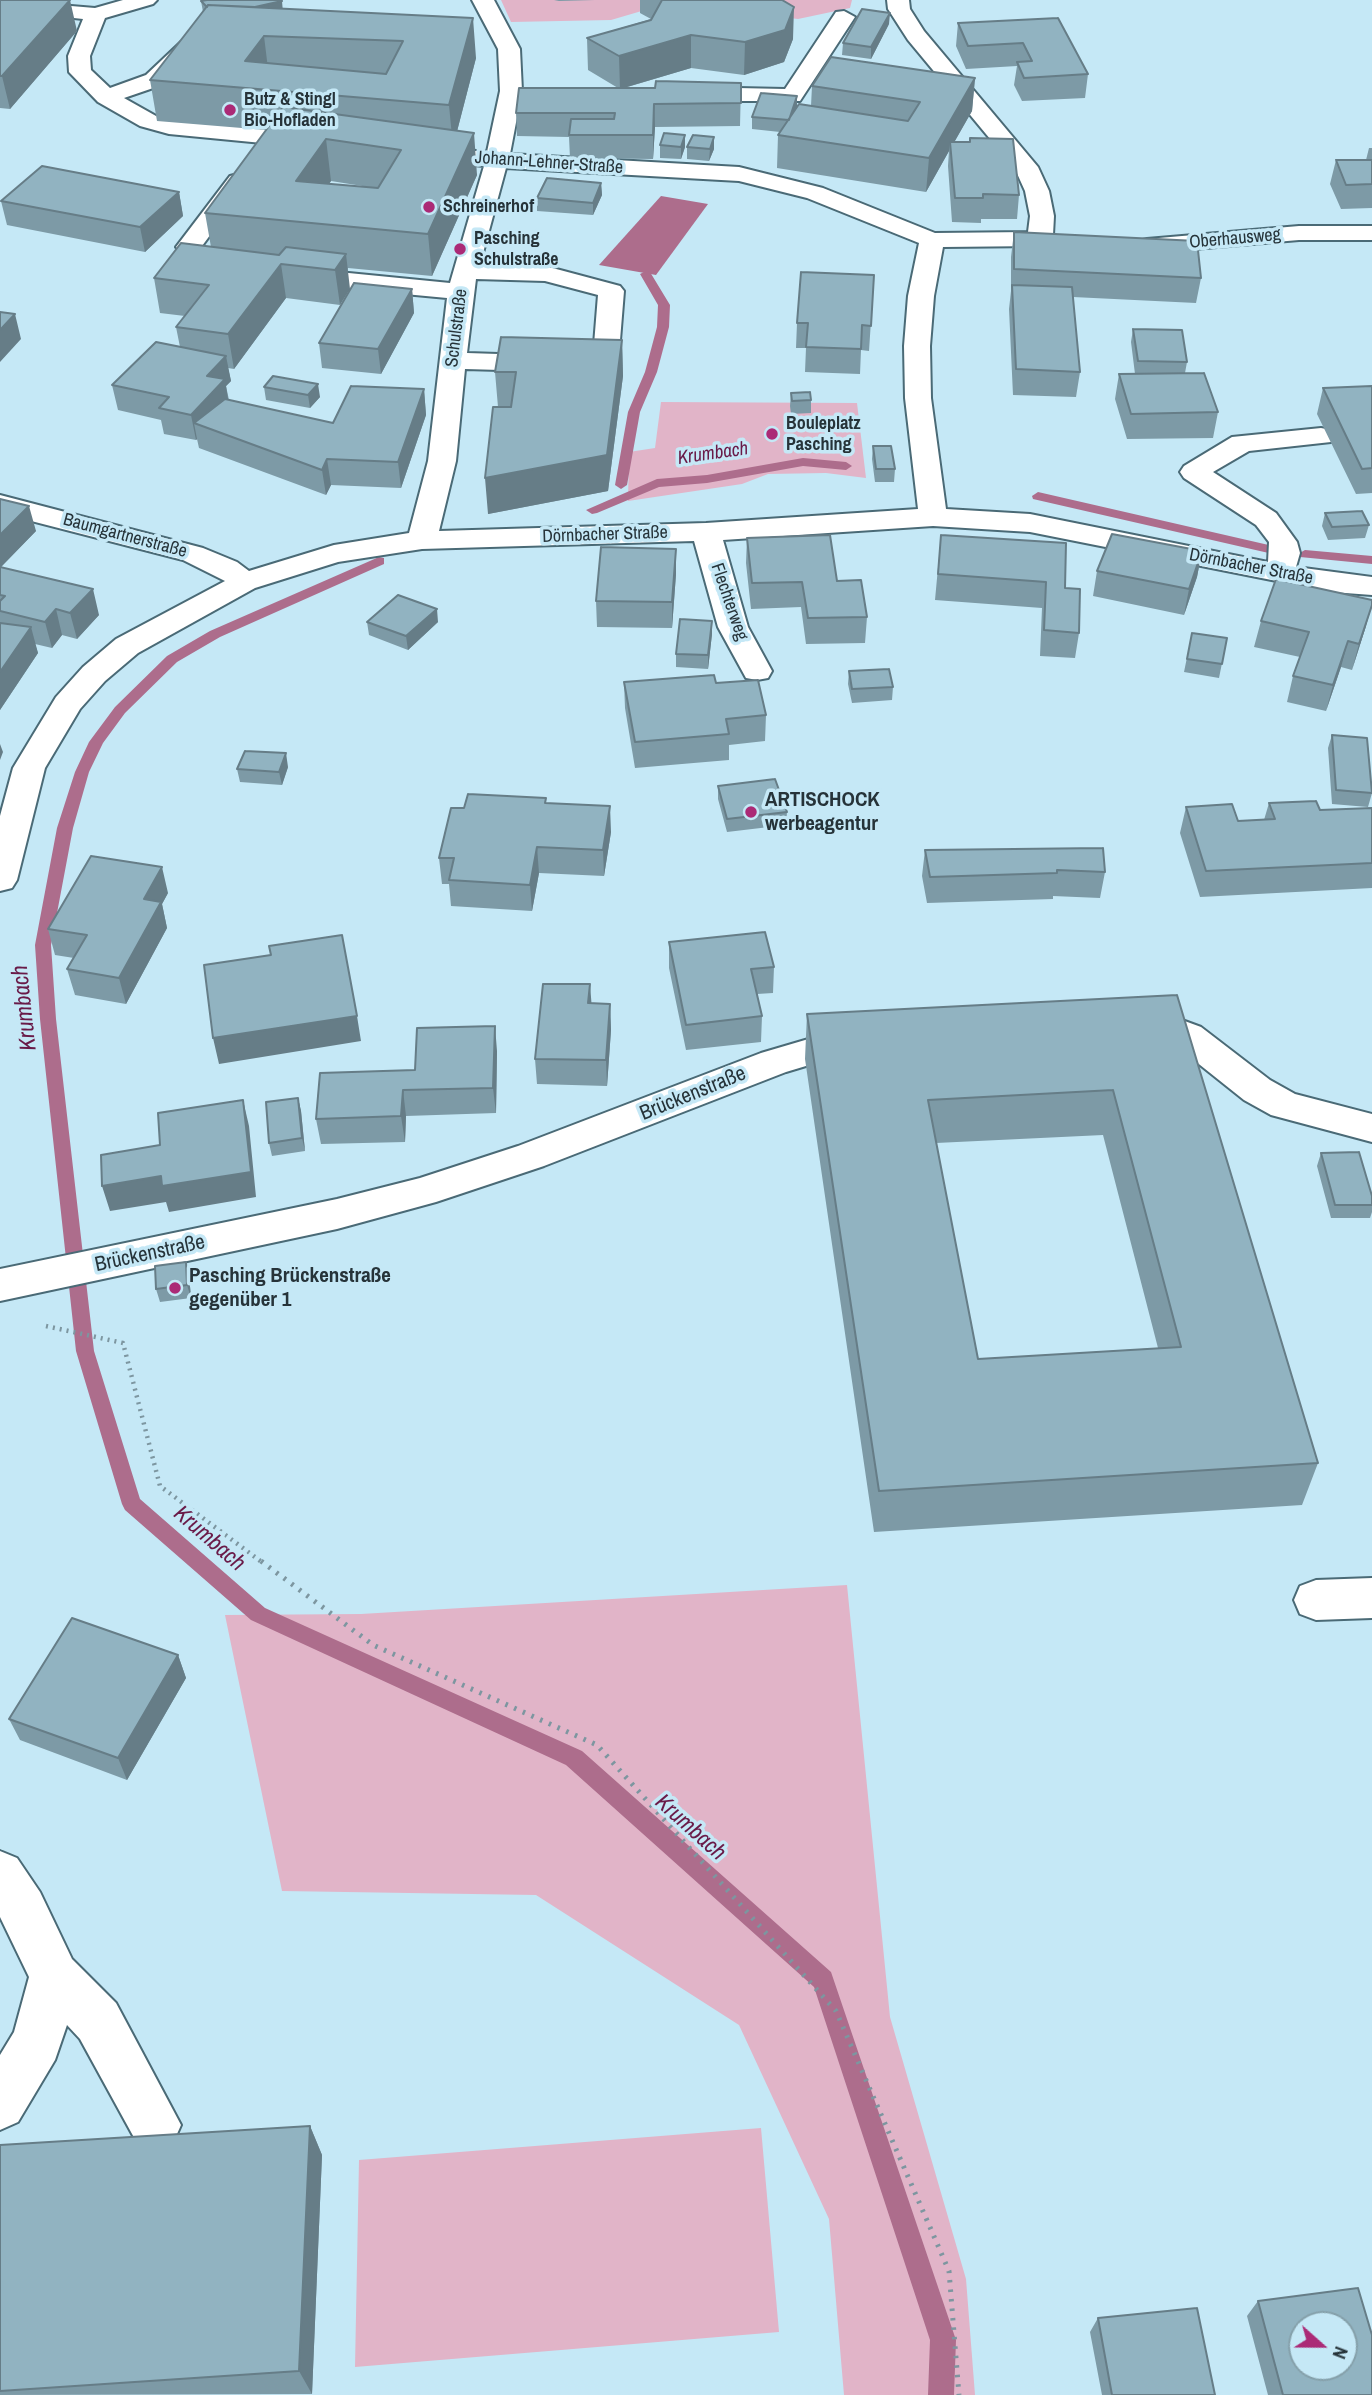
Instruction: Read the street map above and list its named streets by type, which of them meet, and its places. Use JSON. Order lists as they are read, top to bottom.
{
  "streets": {
    "street": [
      "Johann-Lehner-Straße",
      "Oberhausweg",
      "Schulstraße",
      "Dörnbacher Straße",
      "Baumgartnerstraße",
      "Flechterweg",
      "Brückenstraße"
    ]
  },
  "crossings": [
    ["Johann-Lehner-Straße", "Schulstraße"],
    ["Schulstraße", "Dörnbacher Straße"],
    ["Dörnbacher Straße", "Baumgartnerstraße"],
    ["Dörnbacher Straße", "Flechterweg"]
  ],
  "water": ["Krumbach"],
  "places": [
    "Butz & Stingl Bio-Hofladen",
    "Schreinerhof",
    "Pasching Schulstraße",
    "Bouleplatz Pasching",
    "ARTISCHOCK werbeagentur",
    "Pasching Brückenstraße gegenüber 1"
  ],
  "north": "right"
}
